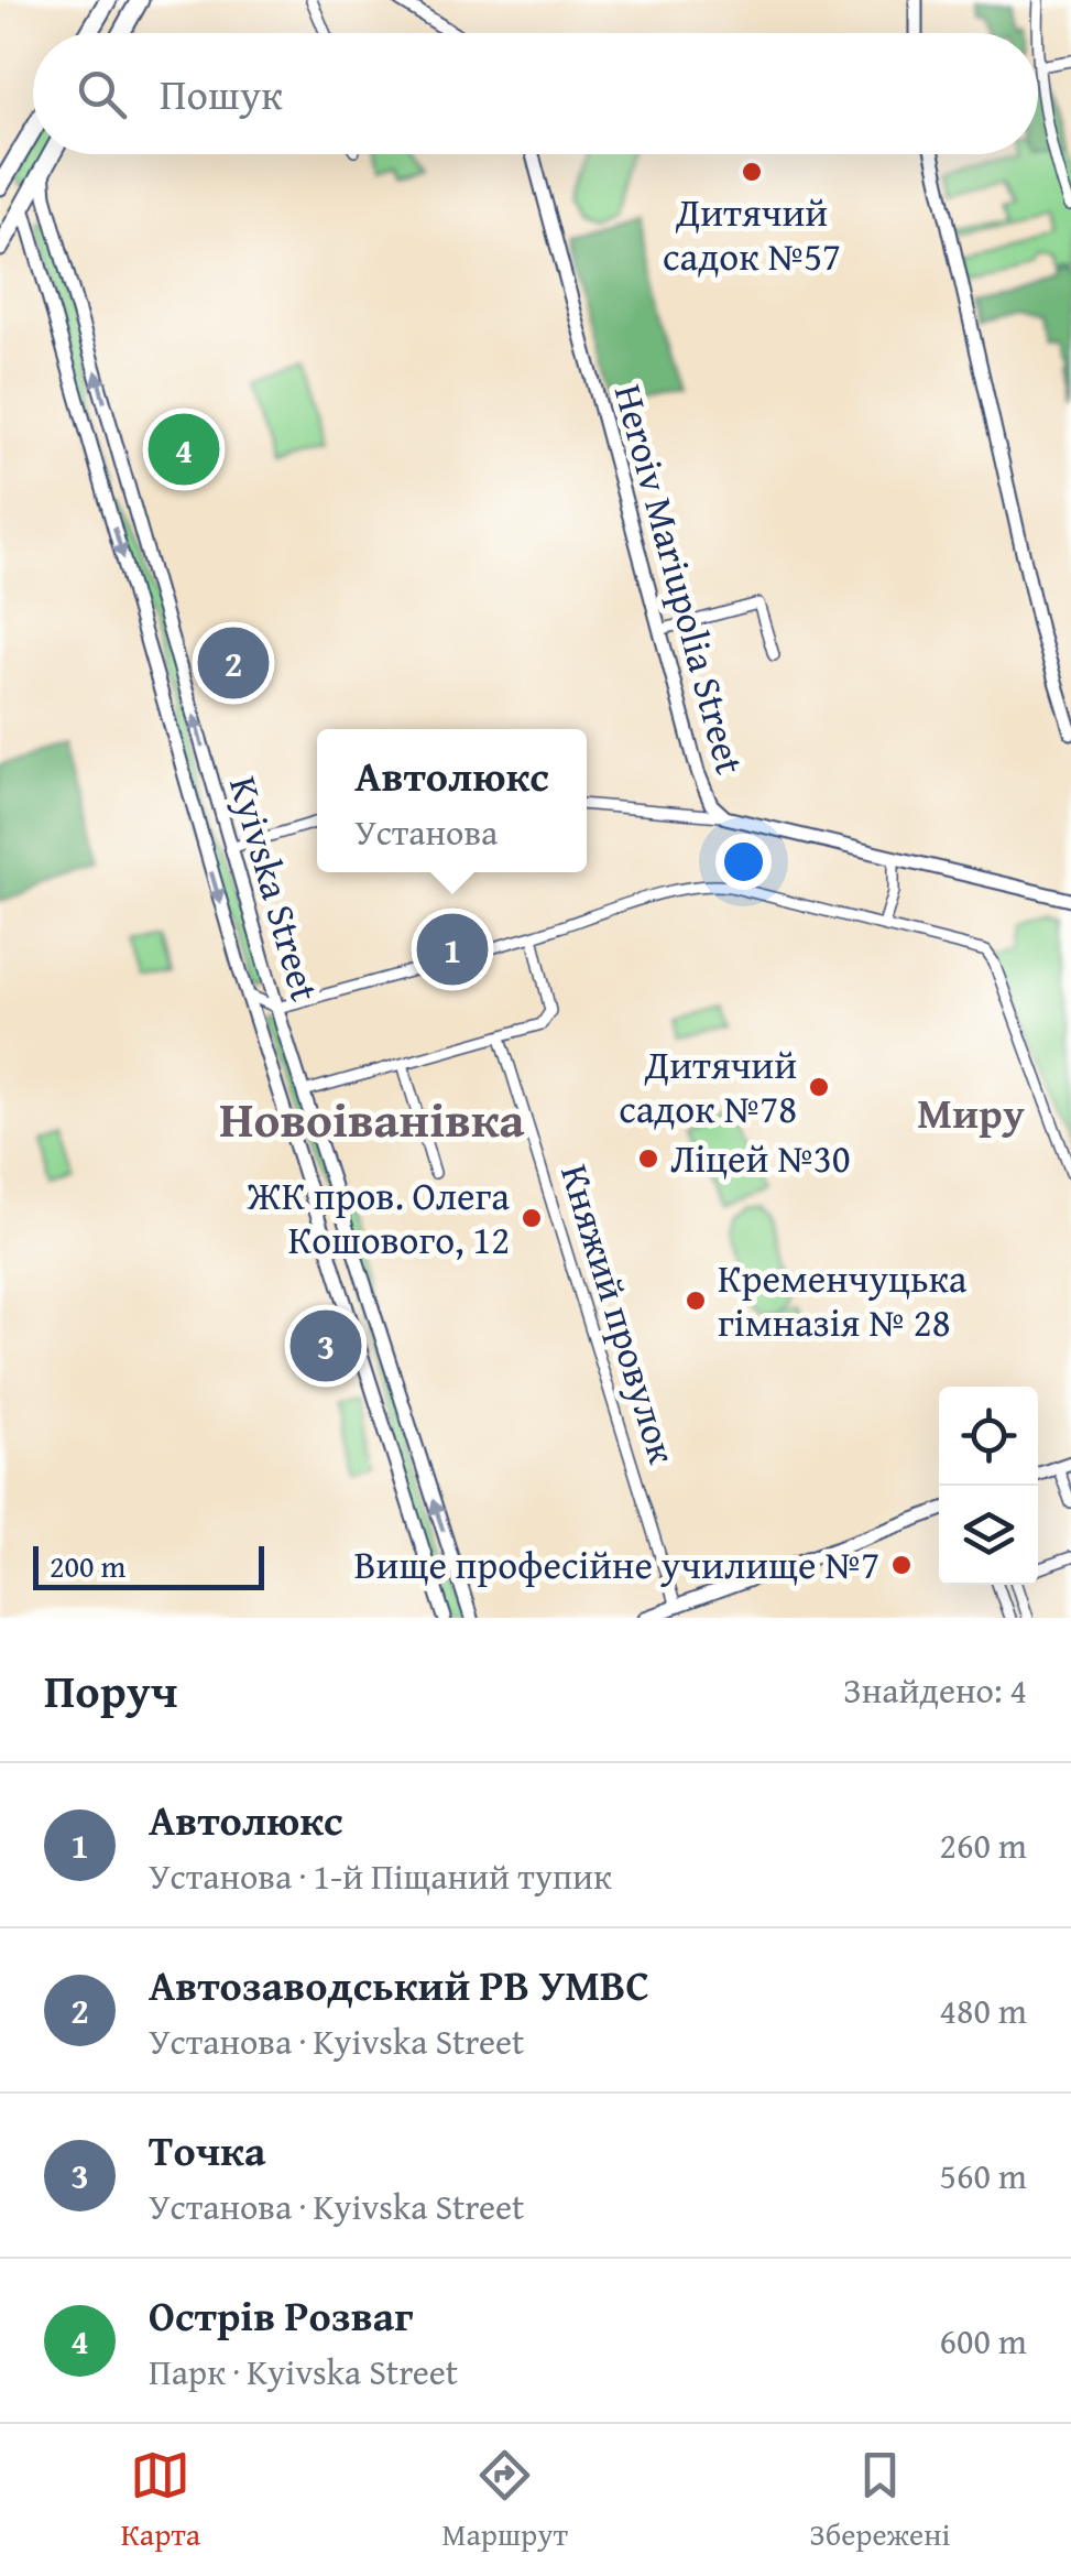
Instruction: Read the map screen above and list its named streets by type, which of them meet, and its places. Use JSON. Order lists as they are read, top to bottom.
{
  "streets": {
    "main road": ["Heroiv Mariupolia Street", "Kyivska Street"],
    "street": ["Княжий провулок"]
  },
  "districts": ["Миру", "Новоіванівка"],
  "places": [
    "Дитячий садок №57",
    "Дитячий садок №78",
    "Ліцей №30",
    "ЖК пров. Олега Кошового, 12",
    "Кременчуцька гімназія № 28",
    "Вище професійне училище №7"
  ],
  "scale_bar": "200 m",
  "page": {
    "search": "Пошук",
    "pins": [
      "4",
      "2",
      "1",
      "3"
    ],
    "popup": ["Автолюкс", "Установа"],
    "scale": "200 m",
    "heading": ["Поруч", "Знайдено: 4"],
    "list": [
      {
        "mark": "1",
        "name": "Автолюкс",
        "note": "Установа · 1-й Піщаний тупик",
        "value": "260 m"
      },
      {
        "mark": "2",
        "name": "Автозаводський РВ УМВС",
        "note": "Установа · Kyivska Street",
        "value": "480 m"
      },
      {
        "mark": "3",
        "name": "Точка",
        "note": "Установа · Kyivska Street",
        "value": "560 m"
      },
      {
        "mark": "4",
        "name": "Острів Розваг",
        "note": "Парк · Kyivska Street",
        "value": "600 m"
      }
    ],
    "nav": ["Карта", "Маршрут", "Збережені"]
  }
}
